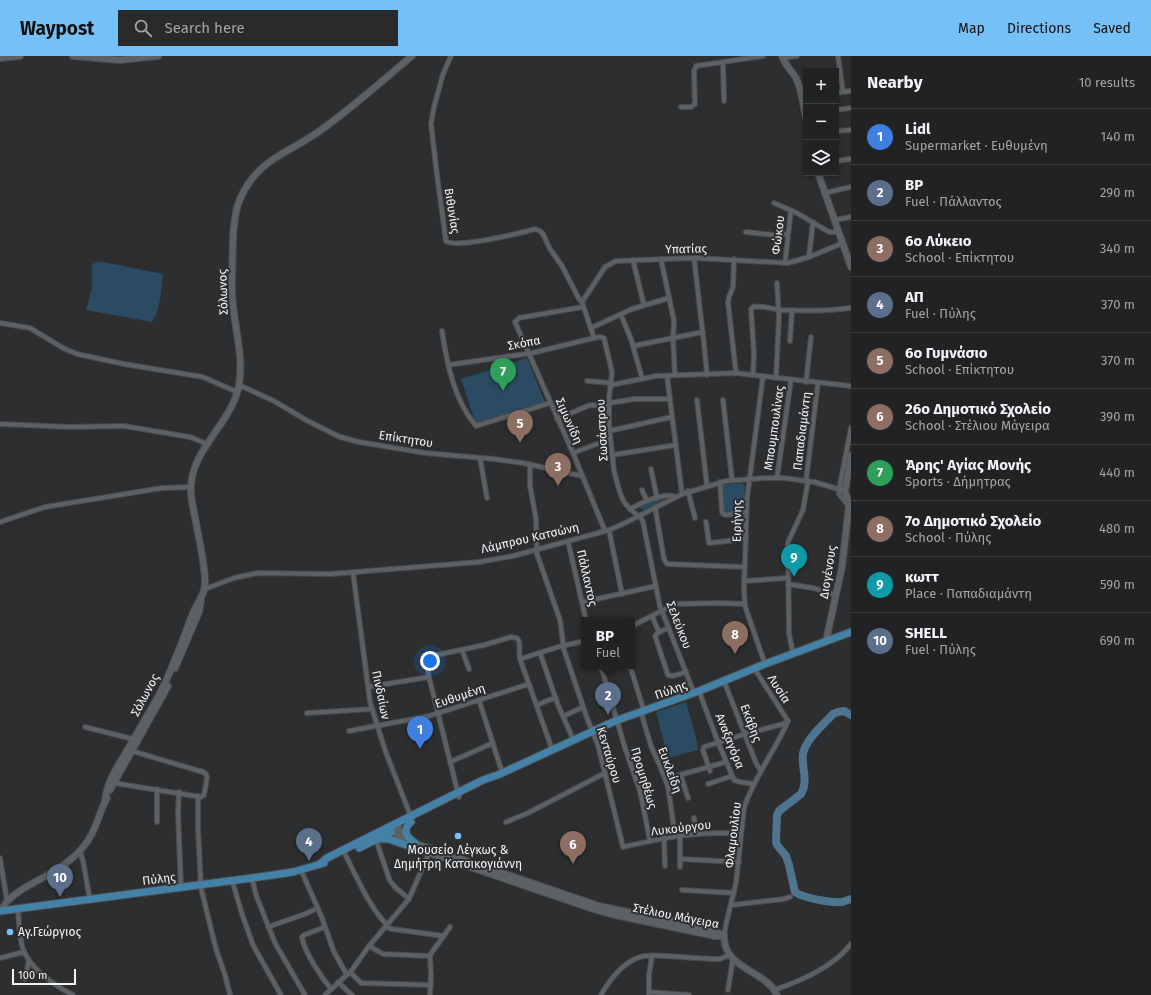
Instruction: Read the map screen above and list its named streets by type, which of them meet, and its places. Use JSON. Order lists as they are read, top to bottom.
{
  "streets": {
    "main road": ["Πύλης"],
    "street": [
      "Βιθυνίας",
      "Φώκου",
      "Υπατίας",
      "Σόλωνος",
      "Σκόπα",
      "Σιμωνίδη",
      "Μπουμπουλίνας",
      "Σωσάστρου",
      "Παπαδιαμάντη",
      "Επίκτητου",
      "Ειρήνης",
      "Λάμπρου Κατσώνη",
      "Διογένους",
      "Πάλλαντος",
      "Σελεύκου",
      "Λυσία",
      "Πινδαίων",
      "Ευθυμένη",
      "Εκάβης",
      "Αναξαγόρα",
      "Κενταύρου",
      "Ευκλείδη",
      "Προμηθέως",
      "Λυκούργου",
      "Φλαμουλίου",
      "Στέλιου Μάγειρα"
    ]
  },
  "crossings": [
    ["Βιθυνίας", "Υπατίας"],
    ["Βιθυνίας", "Σιμωνίδη"],
    ["Φώκου", "Υπατίας"],
    ["Υπατίας", "Σιμωνίδη"],
    ["Σόλωνος", "Επίκτητου"],
    ["Σόλωνος", "Λάμπρου Κατσώνη"],
    ["Σκόπα", "Σιμωνίδη"],
    ["Σκόπα", "Σωσάστρου"],
    ["Σιμωνίδη", "Επίκτητου"],
    ["Σιμωνίδη", "Λάμπρου Κατσώνη"],
    ["Μπουμπουλίνας", "Λάμπρου Κατσώνη"],
    ["Σωσάστρου", "Λάμπρου Κατσώνη"],
    ["Σωσάστρου", "Σελεύκου"],
    ["Παπαδιαμάντη", "Λάμπρου Κατσώνη"],
    ["Παπαδιαμάντη", "Πύλης"],
    ["Επίκτητου", "Κενταύρου"],
    ["Ειρήνης", "Λάμπρου Κατσώνη"],
    ["Ειρήνης", "Πύλης"],
    ["Λάμπρου Κατσώνη", "Διογένους"],
    ["Λάμπρου Κατσώνη", "Πάλλαντος"],
    ["Λάμπρου Κατσώνη", "Σελεύκου"],
    ["Λάμπρου Κατσώνη", "Πινδαίων"],
    ["Λάμπρου Κατσώνη", "Κενταύρου"],
    ["Διογένους", "Πύλης"],
    ["Σελεύκου", "Πύλης"],
    ["Σελεύκου", "Αναξαγόρα"],
    ["Λυσία", "Πύλης"],
    ["Λυσία", "Φλαμουλίου"],
    ["Πύλης", "Πινδαίων"],
    ["Πύλης", "Εκάβης"],
    ["Πύλης", "Αναξαγόρα"],
    ["Πύλης", "Κενταύρου"],
    ["Πύλης", "Ευκλείδη"],
    ["Πύλης", "Προμηθέως"],
    ["Πινδαίων", "Ευθυμένη"],
    ["Εκάβης", "Φλαμουλίου"],
    ["Αναξαγόρα", "Φλαμουλίου"],
    ["Κενταύρου", "Λυκούργου"],
    ["Ευκλείδη", "Λυκούργου"],
    ["Προμηθέως", "Λυκούργου"],
    ["Λυκούργου", "Φλαμουλίου"],
    ["Φλαμουλίου", "Στέλιου Μάγειρα"]
  ],
  "places": ["Μουσείο Λέγκως & Δημήτρη Κατσικογιάννη", "Αγ.Γεώργιος"],
  "scale_bar": "100 m",
  "page": {
    "header": "Waypost",
    "search": "Search here",
    "nav": ["Map", "Directions", "Saved"],
    "heading": ["Nearby", "10 results"],
    "map_buttons": ["+", "−"],
    "list": [
      {
        "mark": "1",
        "name": "Lidl",
        "note": "Supermarket · Ευθυμένη",
        "value": "140 m"
      },
      {
        "mark": "2",
        "name": "BP",
        "note": "Fuel · Πάλλαντος",
        "value": "290 m"
      },
      {
        "mark": "3",
        "name": "6ο Λύκειο",
        "note": "School · Επίκτητου",
        "value": "340 m"
      },
      {
        "mark": "4",
        "name": "ΑΠ",
        "note": "Fuel · Πύλης",
        "value": "370 m"
      },
      {
        "mark": "5",
        "name": "6ο Γυμνάσιο",
        "note": "School · Επίκτητου",
        "value": "370 m"
      },
      {
        "mark": "6",
        "name": "26ο Δημοτικό Σχολείο",
        "note": "School · Στέλιου Μάγειρα",
        "value": "390 m"
      },
      {
        "mark": "7",
        "name": "Άρης' Αγίας Μονής",
        "note": "Sports · Δήμητρας",
        "value": "440 m"
      },
      {
        "mark": "8",
        "name": "7ο Δημοτικό Σχολείο",
        "note": "School · Πύλης",
        "value": "480 m"
      },
      {
        "mark": "9",
        "name": "κωττ",
        "note": "Place · Παπαδιαμάντη",
        "value": "590 m"
      },
      {
        "mark": "10",
        "name": "SHELL",
        "note": "Fuel · Πύλης",
        "value": "690 m"
      }
    ],
    "pins": [
      "7",
      "5",
      "3",
      "9",
      "8",
      "2",
      "1",
      "4",
      "6",
      "10"
    ],
    "popup": ["BP", "Fuel"],
    "scale": "100 m"
  }
}
